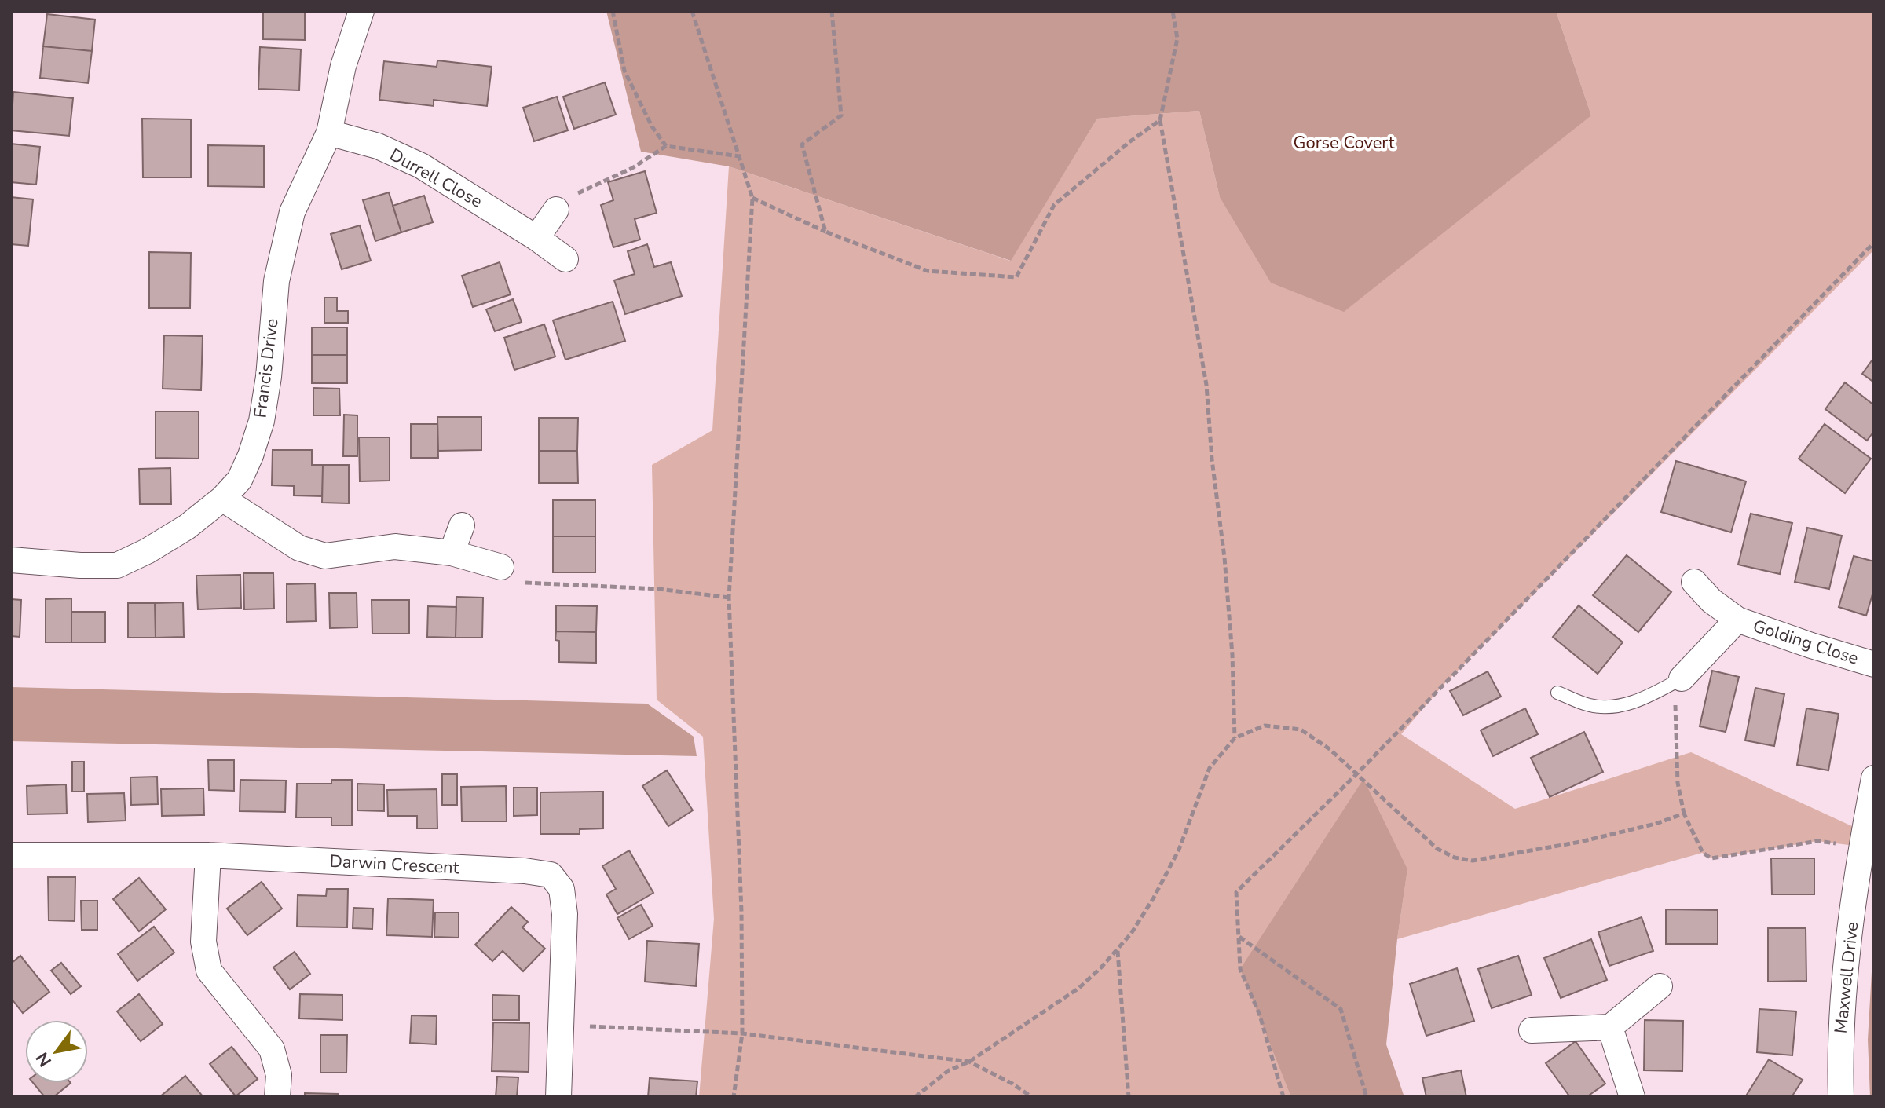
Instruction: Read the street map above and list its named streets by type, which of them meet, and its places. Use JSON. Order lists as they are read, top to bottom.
{
  "streets": {
    "street": [
      "Durrell Close",
      "Francis Drive",
      "Golding Close",
      "Darwin Crescent",
      "Maxwell Drive"
    ]
  },
  "crossings": [
    ["Durrell Close", "Francis Drive"]
  ],
  "parks": ["Gorse Covert"],
  "north": "bottom left"
}
